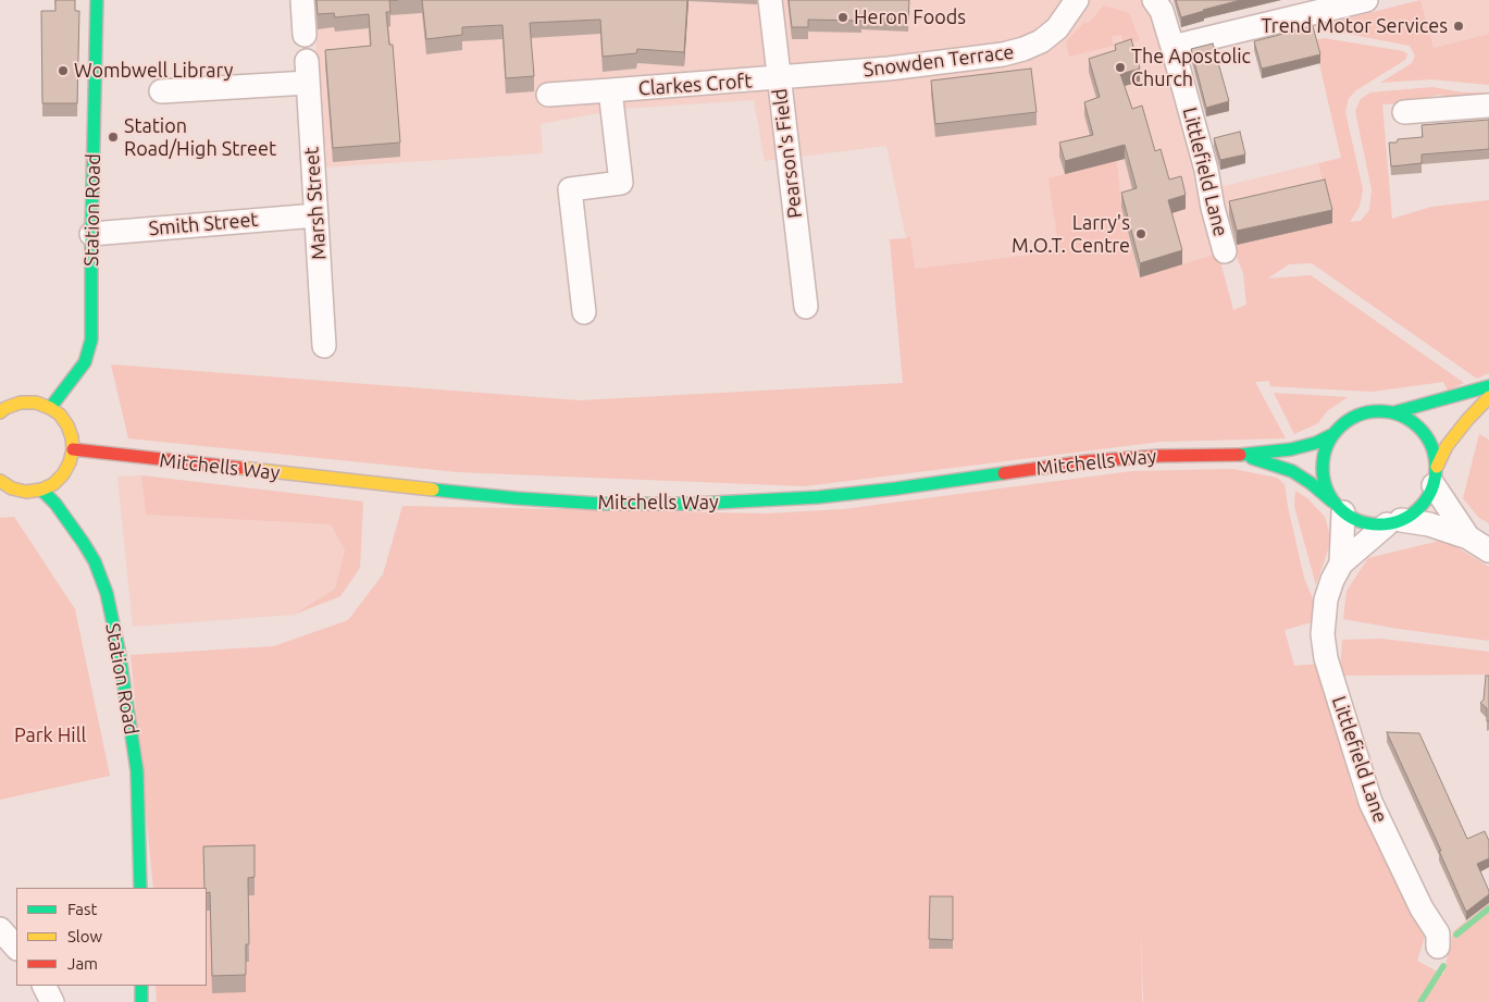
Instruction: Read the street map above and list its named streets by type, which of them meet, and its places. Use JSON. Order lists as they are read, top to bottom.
{
  "streets": {
    "main road": ["Station Road", "Mitchells Way"],
    "street": [
      "Snowden Terrace",
      "Clarkes Croft",
      "Pearson's Field",
      "Littlefield Lane",
      "Marsh Street",
      "Smith Street"
    ]
  },
  "crossings": [
    ["Snowden Terrace", "Clarkes Croft"],
    ["Snowden Terrace", "Pearson's Field"],
    ["Clarkes Croft", "Pearson's Field"],
    ["Littlefield Lane", "Mitchells Way"],
    ["Marsh Street", "Smith Street"],
    ["Station Road", "Smith Street"]
  ],
  "parks": ["Park Hill"],
  "places": [
    "Heron Foods",
    "Trend Motor Services",
    "The Apostolic Church",
    "Wombwell Library",
    "Station Road/High Street",
    "Larry's M.O.T. Centre"
  ],
  "legend": ["Fast", "Slow", "Jam"]
}
